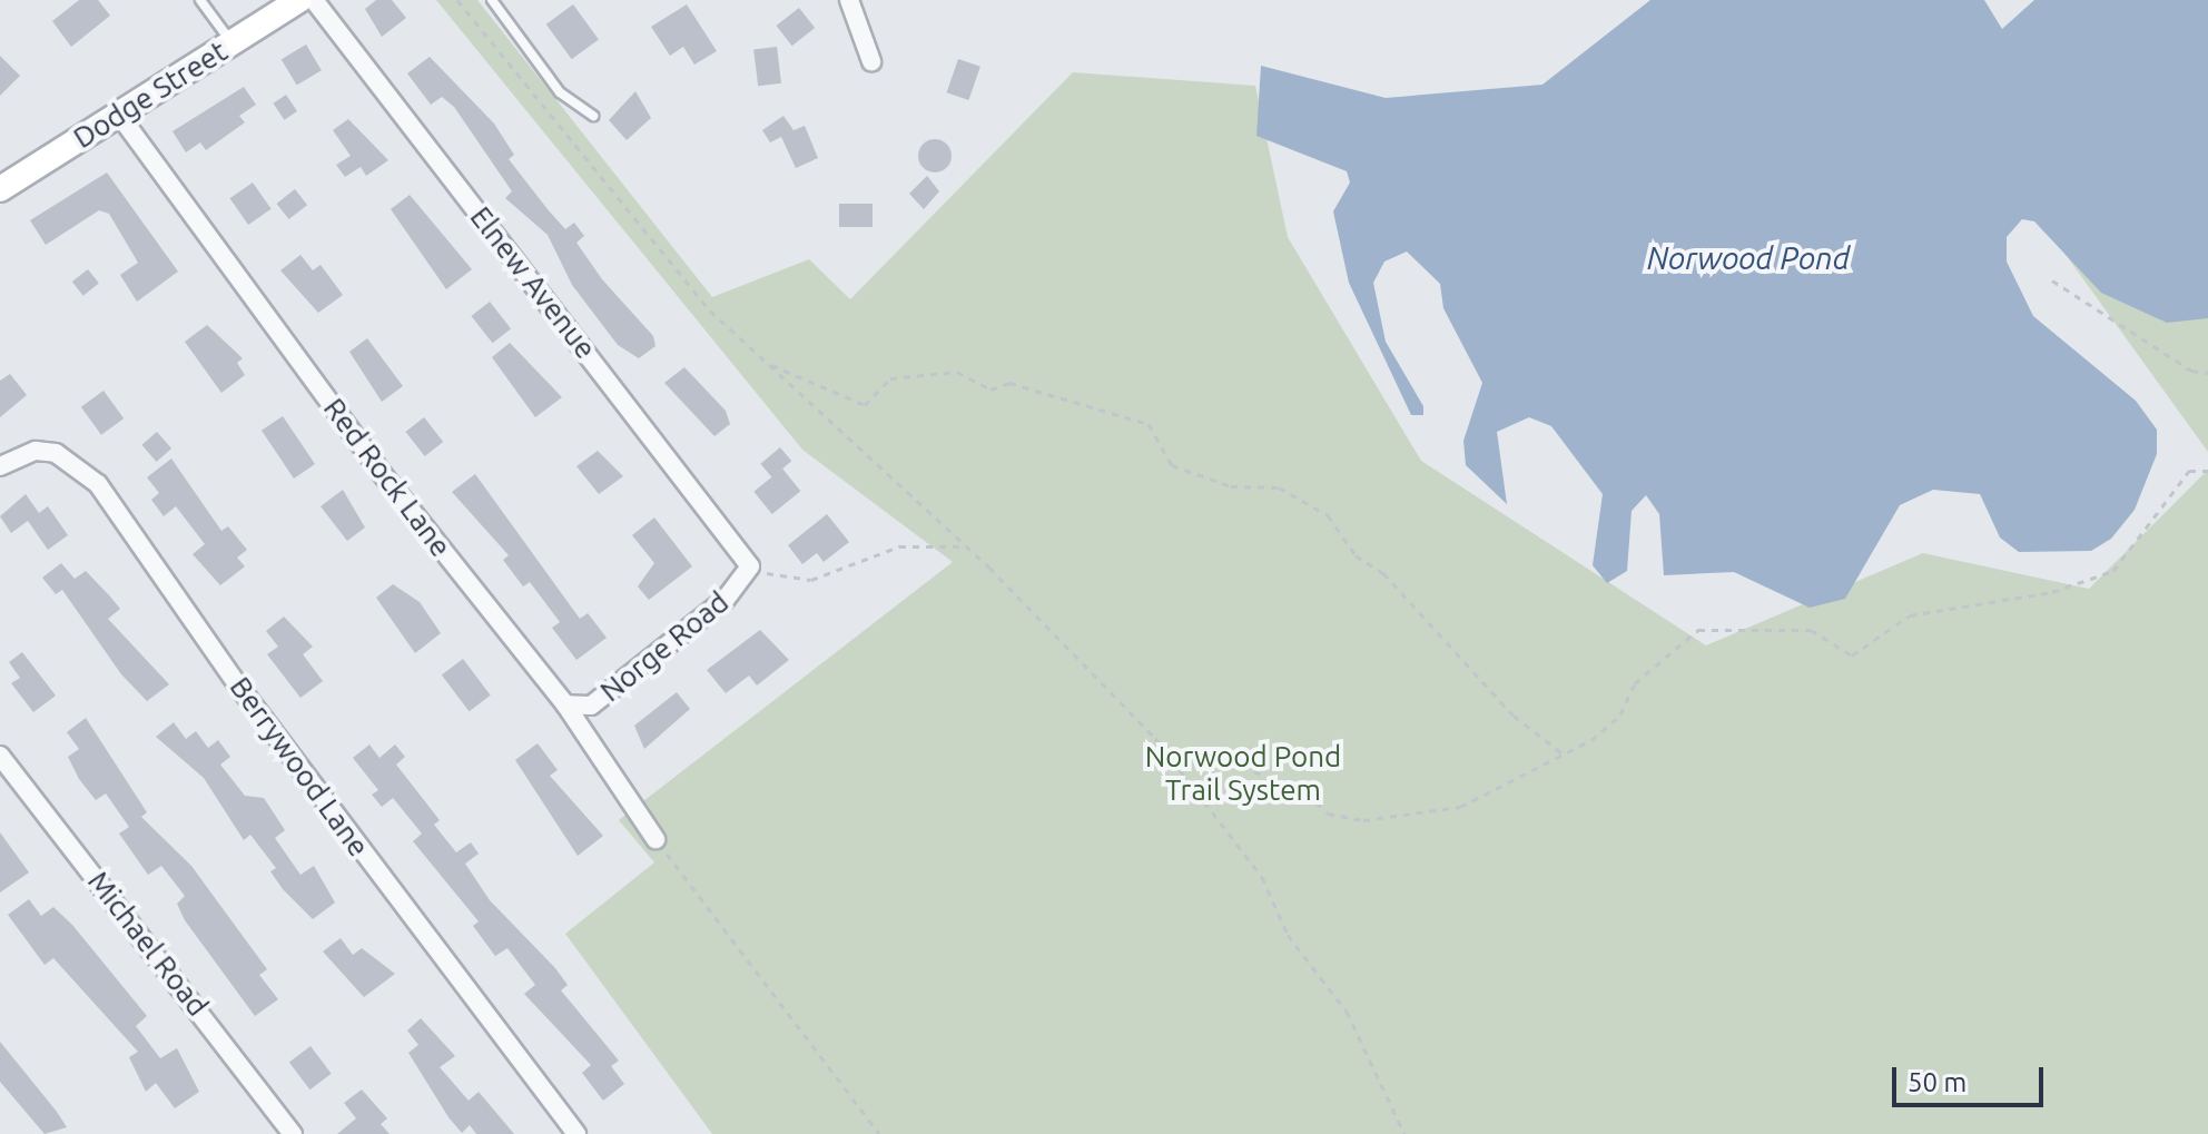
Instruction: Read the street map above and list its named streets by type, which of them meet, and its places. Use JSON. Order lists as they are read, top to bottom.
{
  "streets": {
    "main road": ["Dodge Street"],
    "street": [
      "Elnew Avenue",
      "Red Rock Lane",
      "Norge Road",
      "Berrywood Lane",
      "Michael Road"
    ]
  },
  "crossings": [
    ["Dodge Street", "Red Rock Lane"],
    ["Elnew Avenue", "Norge Road"],
    ["Red Rock Lane", "Norge Road"]
  ],
  "water": ["Norwood Pond"],
  "parks": ["Norwood Pond Trail System"],
  "scale_bar": "50 m"
}
